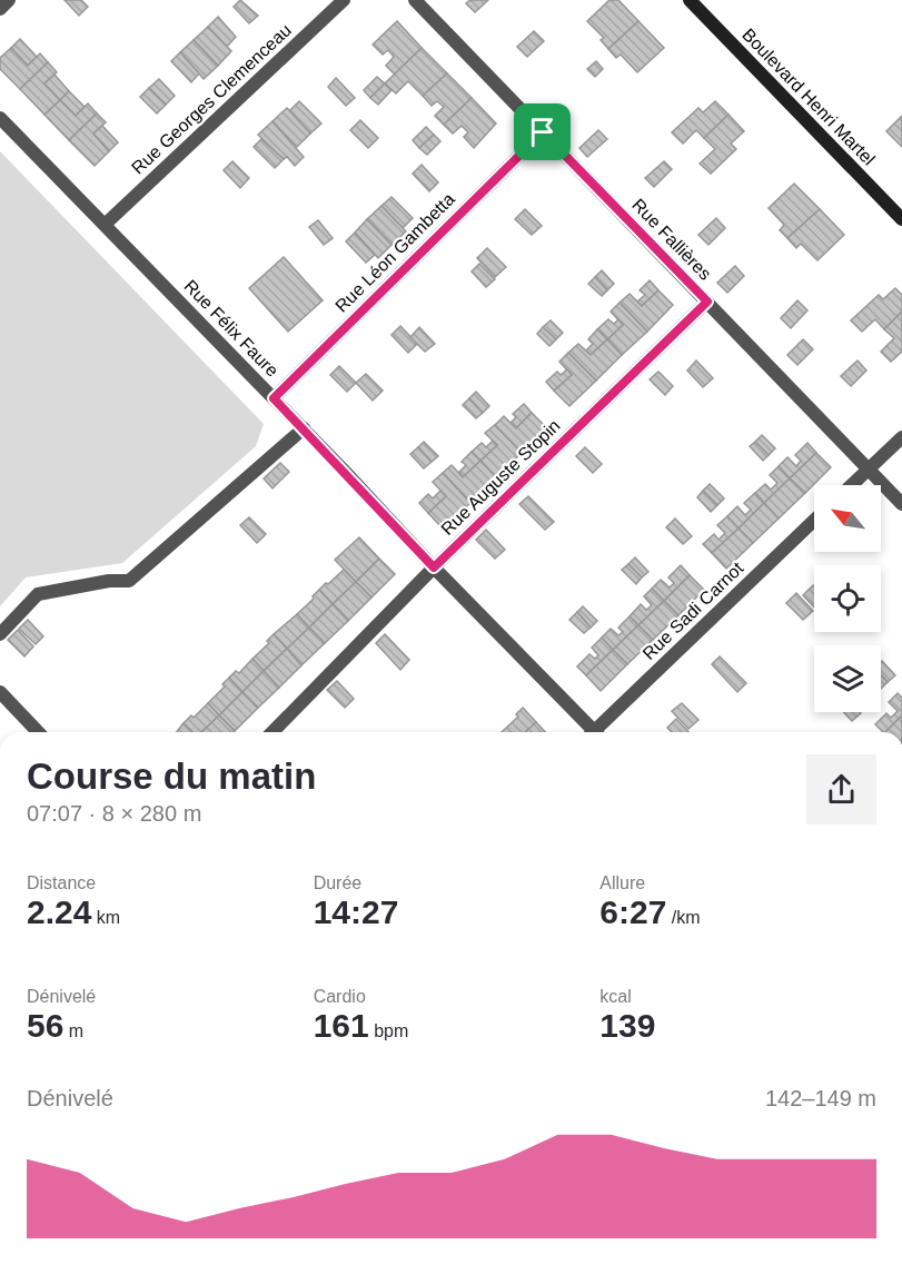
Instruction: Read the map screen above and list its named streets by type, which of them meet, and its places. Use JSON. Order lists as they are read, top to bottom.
{
  "streets": {
    "street": [
      "Boulevard Henri Martel",
      "Rue Georges Clemenceau",
      "Rue Fallières",
      "Rue Léon Gambetta",
      "Rue Félix Faure",
      "Rue Auguste Stopin",
      "Rue Sadi Carnot"
    ]
  },
  "crossings": [
    ["Rue Georges Clemenceau", "Rue Félix Faure"],
    ["Rue Fallières", "Rue Léon Gambetta"],
    ["Rue Fallières", "Rue Auguste Stopin"],
    ["Rue Léon Gambetta", "Rue Félix Faure"],
    ["Rue Félix Faure", "Rue Auguste Stopin"]
  ],
  "north": "top left",
  "page": {
    "heading": ["Course du matin", "07:07 · 8 × 280 m"],
    "stats": [
      ["Distance", "2.24 km"],
      ["Durée", "14:27"],
      ["Allure", "6:27 /km"],
      ["Dénivelé", "56 m"],
      ["Cardio", "161 bpm"],
      ["kcal", "139"]
    ],
    "chart": ["Dénivelé", "142–149 m"]
  }
}
